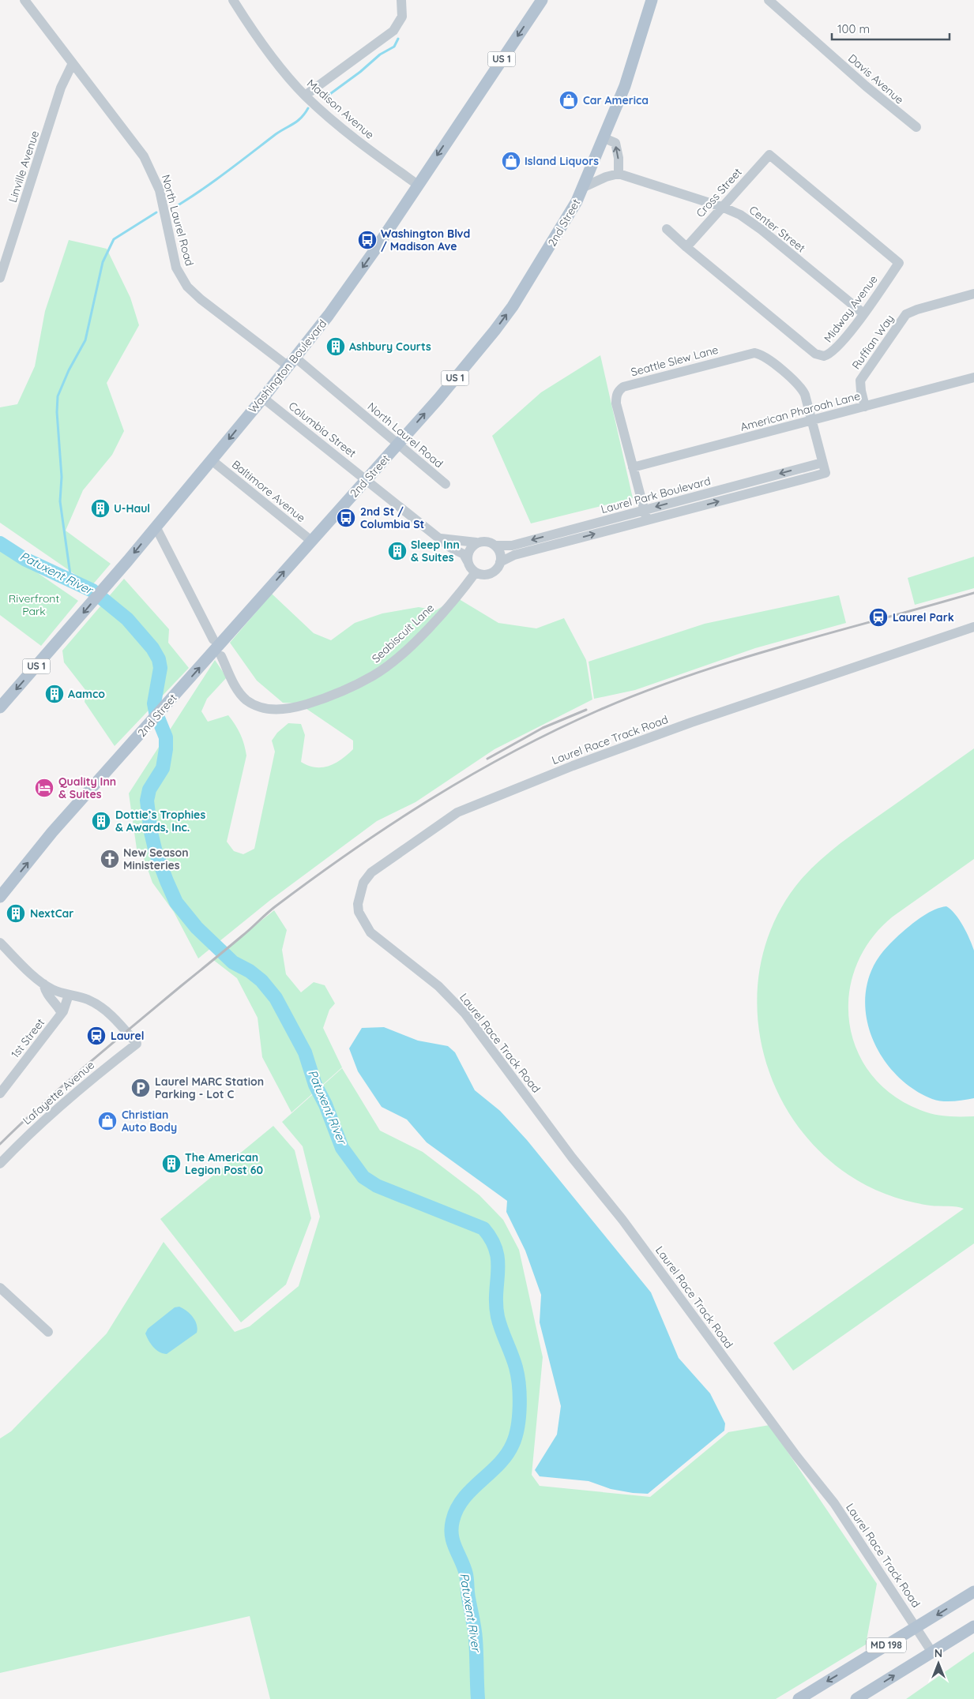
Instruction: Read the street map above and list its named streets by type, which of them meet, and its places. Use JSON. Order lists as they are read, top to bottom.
{
  "streets": {
    "main road": [
      "US 1",
      "2nd Street",
      "Washington Boulevard",
      "MD 198"
    ],
    "street": [
      "Davis Avenue",
      "Madison Avenue",
      "Linville Avenue",
      "Cross Street",
      "North Laurel Road",
      "Center Street",
      "Midway Avenue",
      "Ruffian Way",
      "Seattle Slew Lane",
      "American Pharoah Lane",
      "Columbia Street",
      "Baltimore Avenue",
      "Laurel Park Boulevard",
      "Seabiscuit Lane",
      "Laurel Race Track Road",
      "1st Street",
      "Lafayette Avenue"
    ]
  },
  "crossings": [
    ["Madison Avenue", "Washington Boulevard"],
    ["Linville Avenue", "North Laurel Road"],
    ["Cross Street", "Center Street"],
    ["Cross Street", "Midway Avenue"],
    ["North Laurel Road", "2nd Street"],
    ["North Laurel Road", "Washington Boulevard"],
    ["2nd Street", "Columbia Street"],
    ["2nd Street", "Baltimore Avenue"],
    ["Center Street", "Midway Avenue"],
    ["Ruffian Way", "American Pharoah Lane"],
    ["Seattle Slew Lane", "American Pharoah Lane"],
    ["Seattle Slew Lane", "Laurel Park Boulevard"],
    ["Washington Boulevard", "Columbia Street"],
    ["Washington Boulevard", "Baltimore Avenue"],
    ["Laurel Park Boulevard", "Seabiscuit Lane"],
    ["Laurel Race Track Road", "MD 198"],
    ["1st Street", "Lafayette Avenue"]
  ],
  "one_way": ["2nd Street", "Washington Boulevard"],
  "water": ["Patuxent River"],
  "parks": ["Riverfront Park"],
  "places": {
    "shop": ["Car America", "Island Liquors", "Christian Auto Body"],
    "bus stop": ["Washington Blvd / Madison Ave", "2nd St / Columbia St"],
    "building": [
      "Ashbury Courts",
      "U-Haul",
      "Sleep Inn & Suites",
      "Aamco",
      "Dottie’s Trophies & Awards, Inc.",
      "NextCar",
      "The American Legion Post 60"
    ],
    "station": ["Laurel Park", "Laurel"],
    "hotel": ["Quality Inn & Suites"],
    "church": ["New Season Ministeries"],
    "parking": ["Laurel MARC Station Parking - Lot C"]
  },
  "scale_bar": "100 m",
  "north": "top"
}
